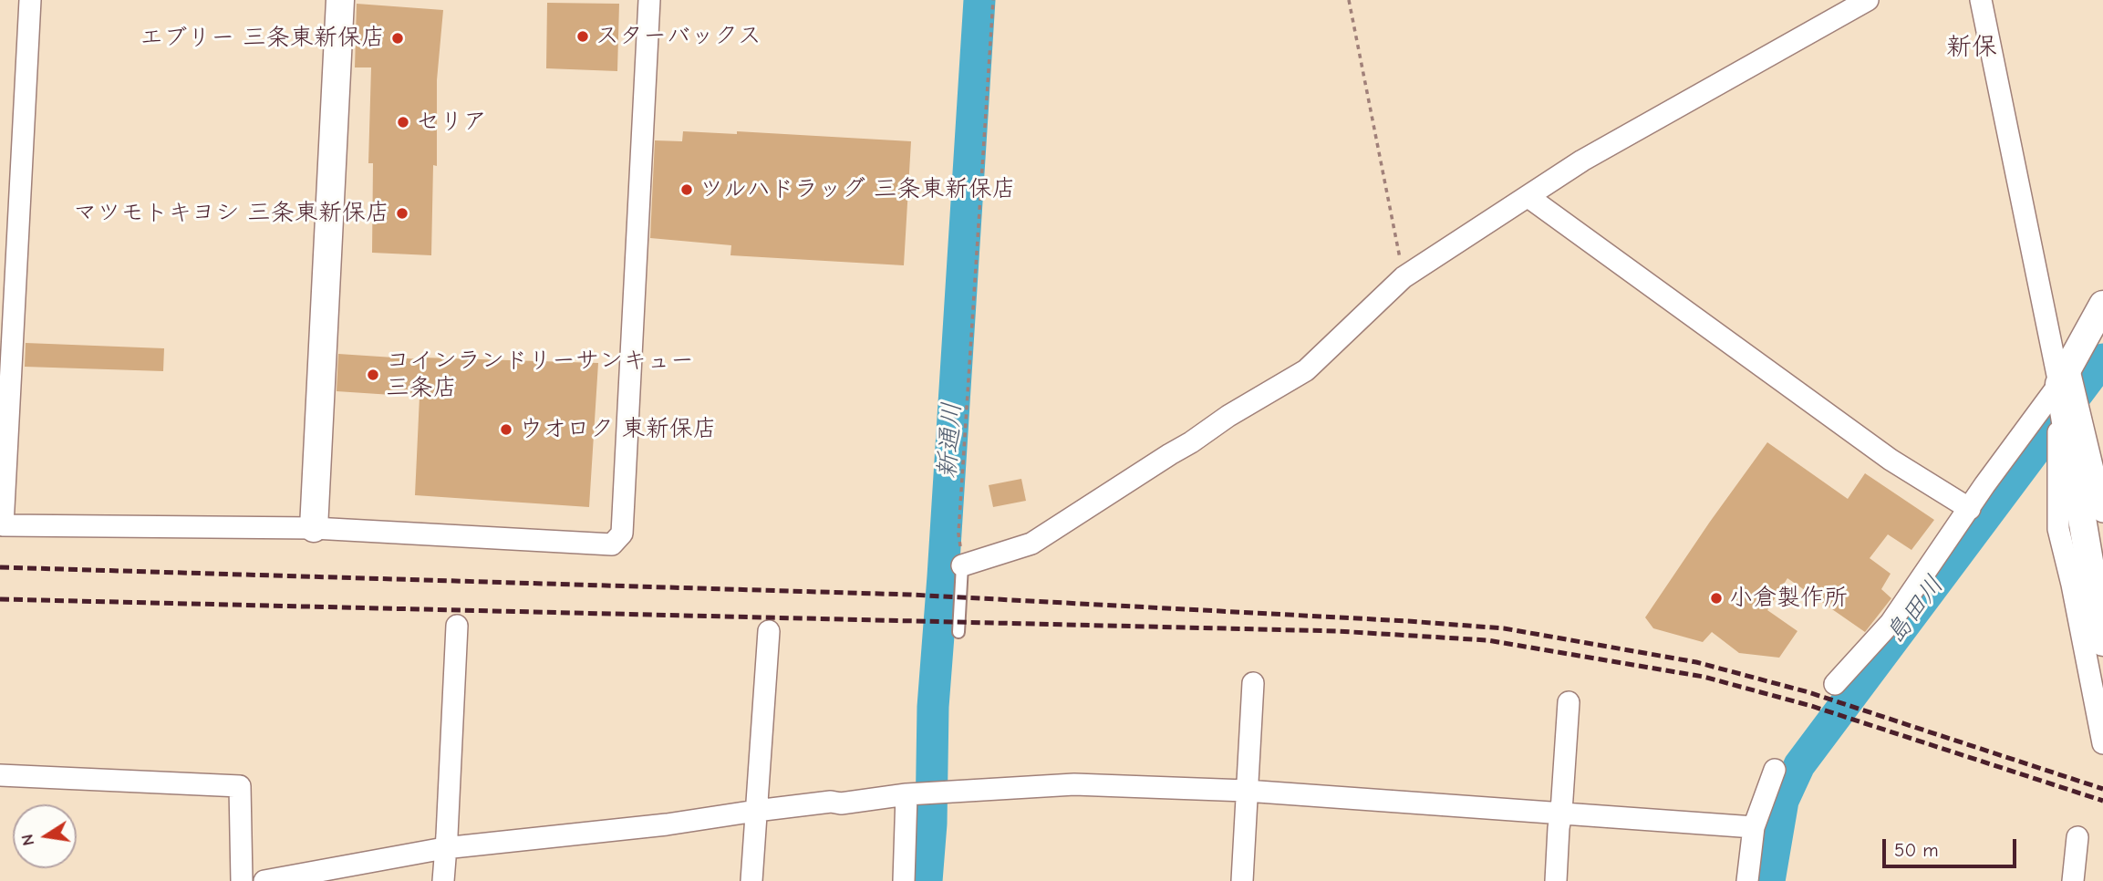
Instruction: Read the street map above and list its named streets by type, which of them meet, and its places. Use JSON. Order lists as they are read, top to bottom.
{
  "districts": ["新保"],
  "water": ["新通川", "島田川"],
  "places": [
    "スターバックス",
    "エブリー 三条東新保店",
    "セリア",
    "ツルハドラッグ 三条東新保店",
    "マツモトキヨシ 三条東新保店",
    "コインランドリーサンキュー 三条店",
    "ウオロク 東新保店",
    "小倉製作所"
  ],
  "scale_bar": "50 m",
  "north": "left"
}
